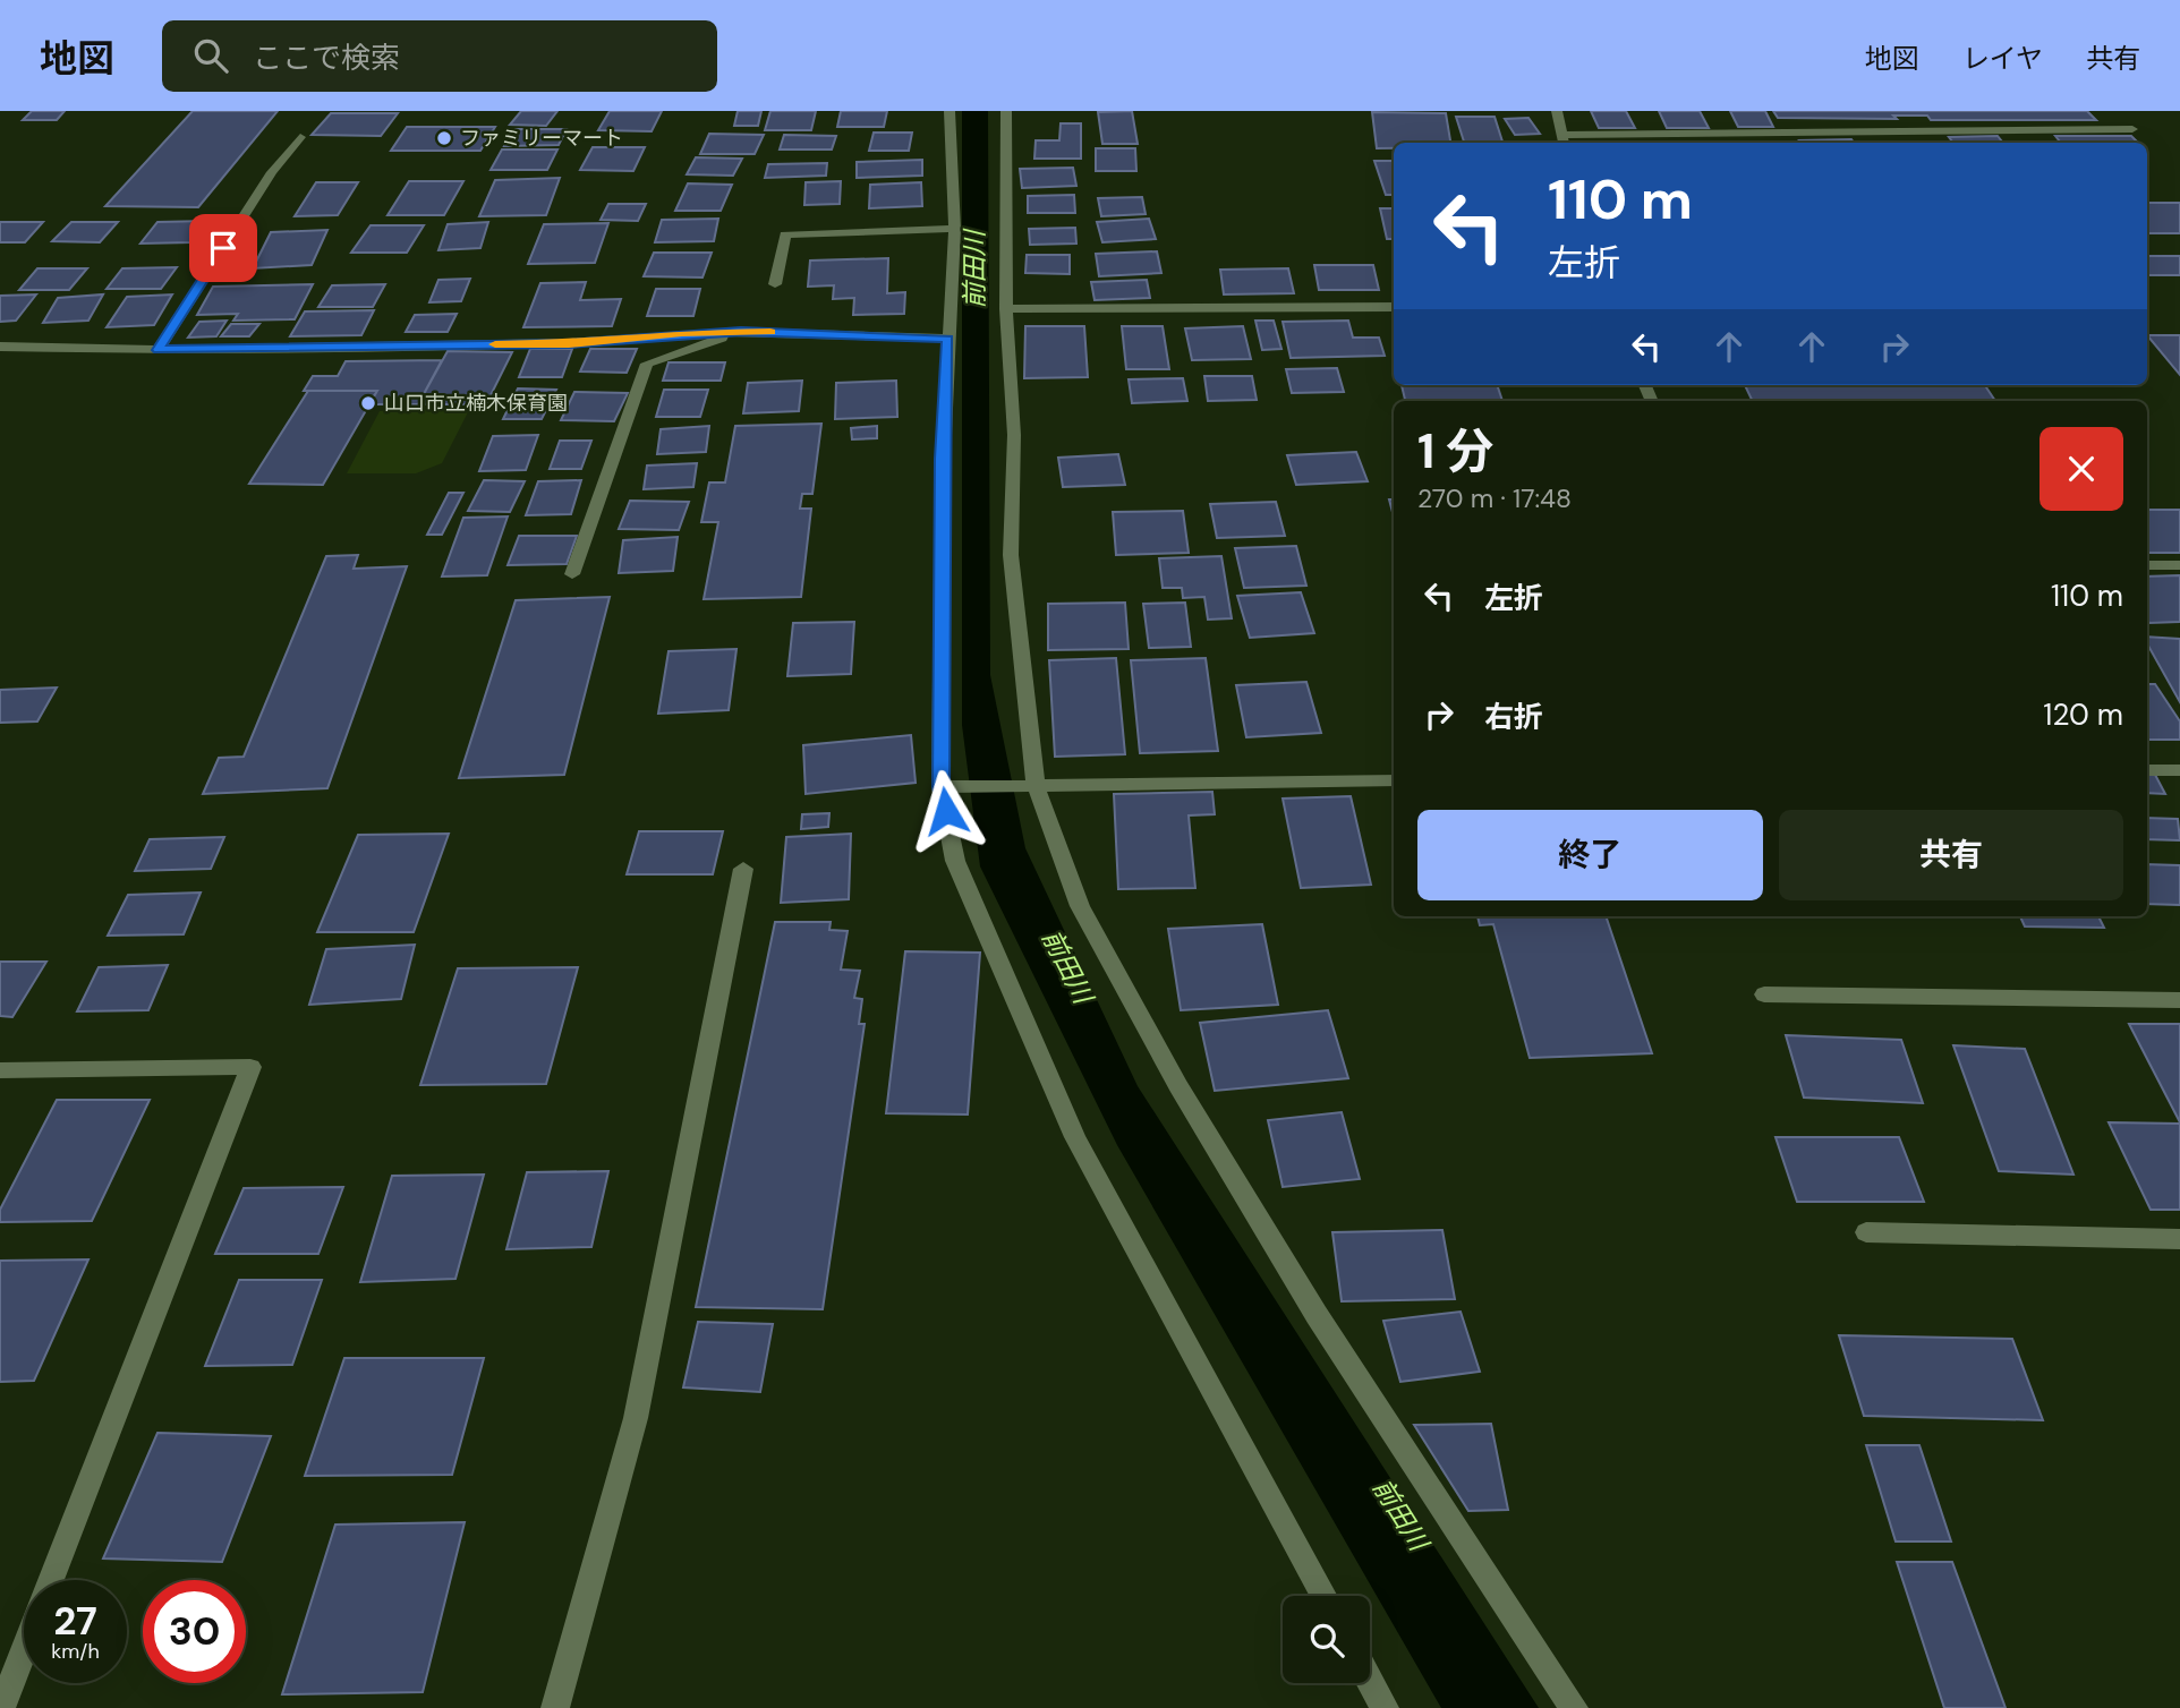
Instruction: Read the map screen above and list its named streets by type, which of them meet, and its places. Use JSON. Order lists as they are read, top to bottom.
{
  "water": ["前田川"],
  "places": ["ファミリーマート", "山口市立楠木保育園"],
  "page": {
    "header": "地図",
    "search": "ここで検索",
    "nav": ["地図", "レイヤ", "共有"],
    "turn": ["110 m", "左折"],
    "heading": ["1 分", "270 m · 17:48"],
    "list": [
      {
        "name": "左折",
        "value": "110 m"
      },
      {
        "name": "右折",
        "value": "120 m"
      }
    ],
    "buttons": ["終了", "共有"],
    "speed": "27 km/h",
    "limit": "30"
  }
}
